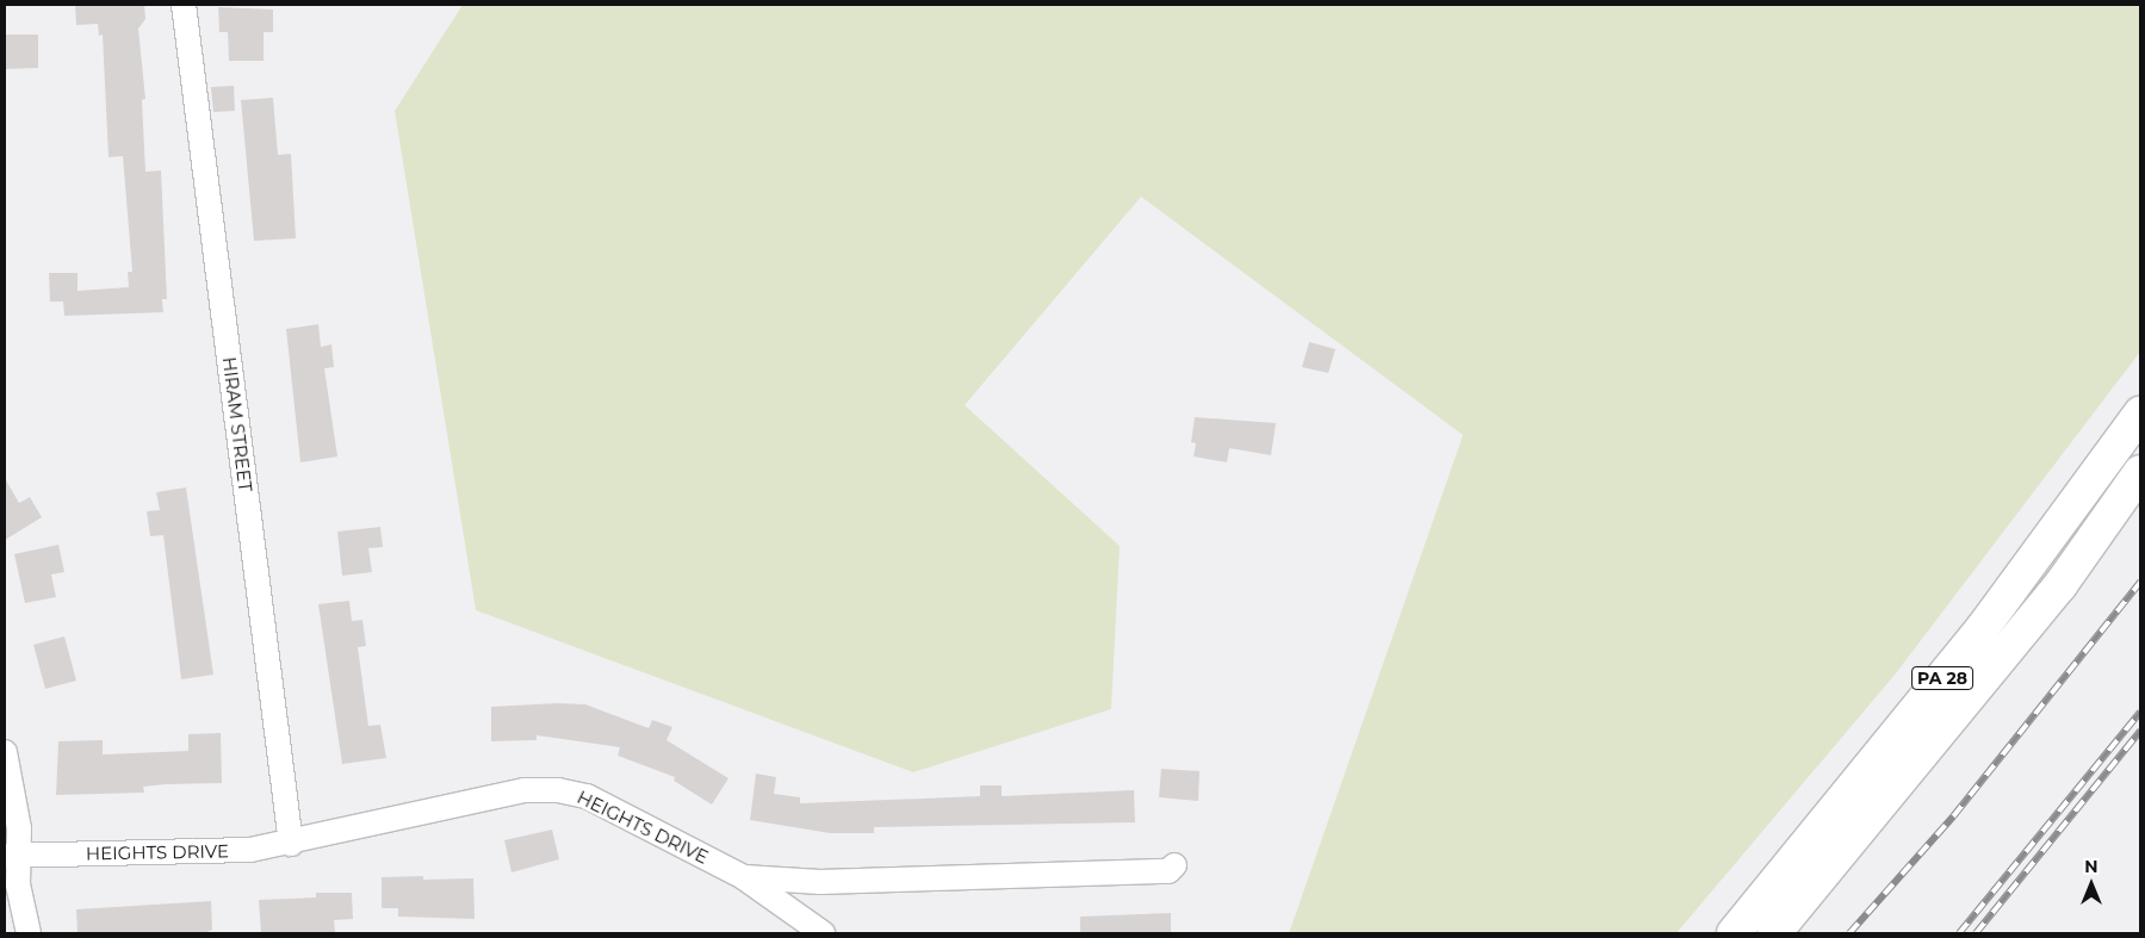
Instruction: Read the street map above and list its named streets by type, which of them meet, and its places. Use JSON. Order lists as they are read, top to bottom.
{
  "streets": {
    "highway": ["PA 28"],
    "street": ["HIRAM STREET", "HEIGHTS DRIVE"]
  },
  "crossings": [
    ["HIRAM STREET", "HEIGHTS DRIVE"]
  ],
  "north": "top"
}
